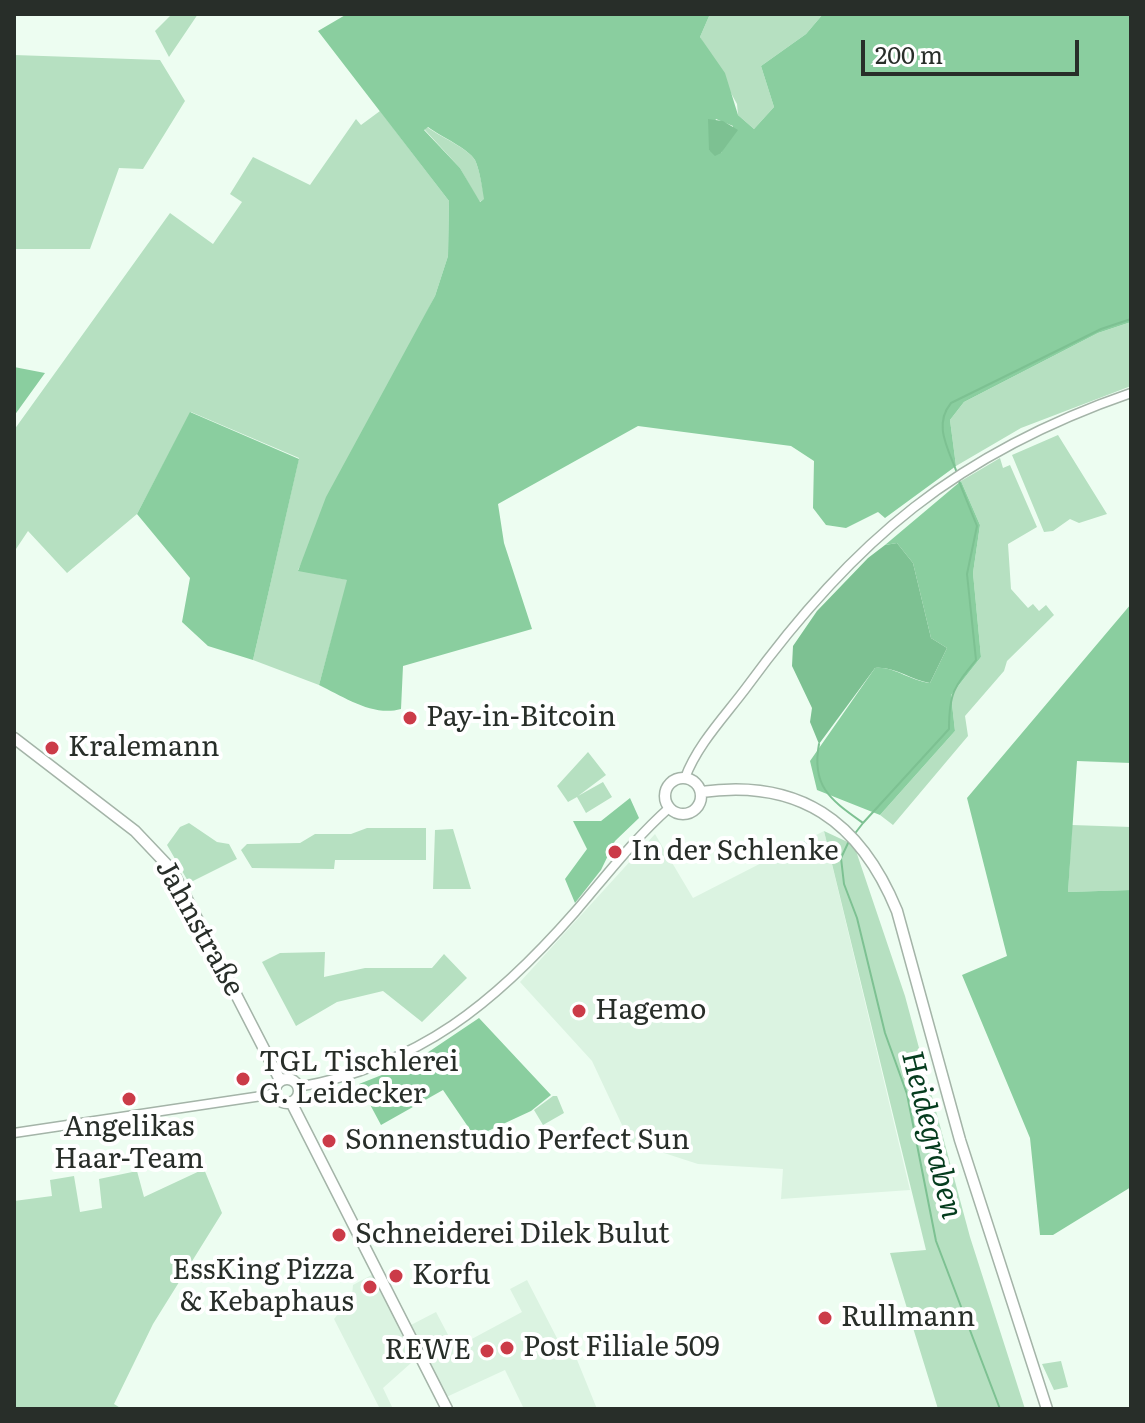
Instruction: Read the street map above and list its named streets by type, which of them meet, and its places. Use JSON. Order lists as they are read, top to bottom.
{
  "streets": {
    "main road": ["Jahnstraße"]
  },
  "water": ["Heidegraben"],
  "places": [
    "Pay-in-Bitcoin",
    "Kralemann",
    "In der Schlenke",
    "Hagemo",
    "TGL Tischlerei G. Leidecker",
    "Angelikas Haar-Team",
    "Sonnenstudio Perfect Sun",
    "Schneiderei Dilek Bulut",
    "Korfu",
    "EssKing Pizza & Kebaphaus",
    "Rullmann",
    "Post Filiale 509",
    "REWE"
  ],
  "scale_bar": "200 m"
}
